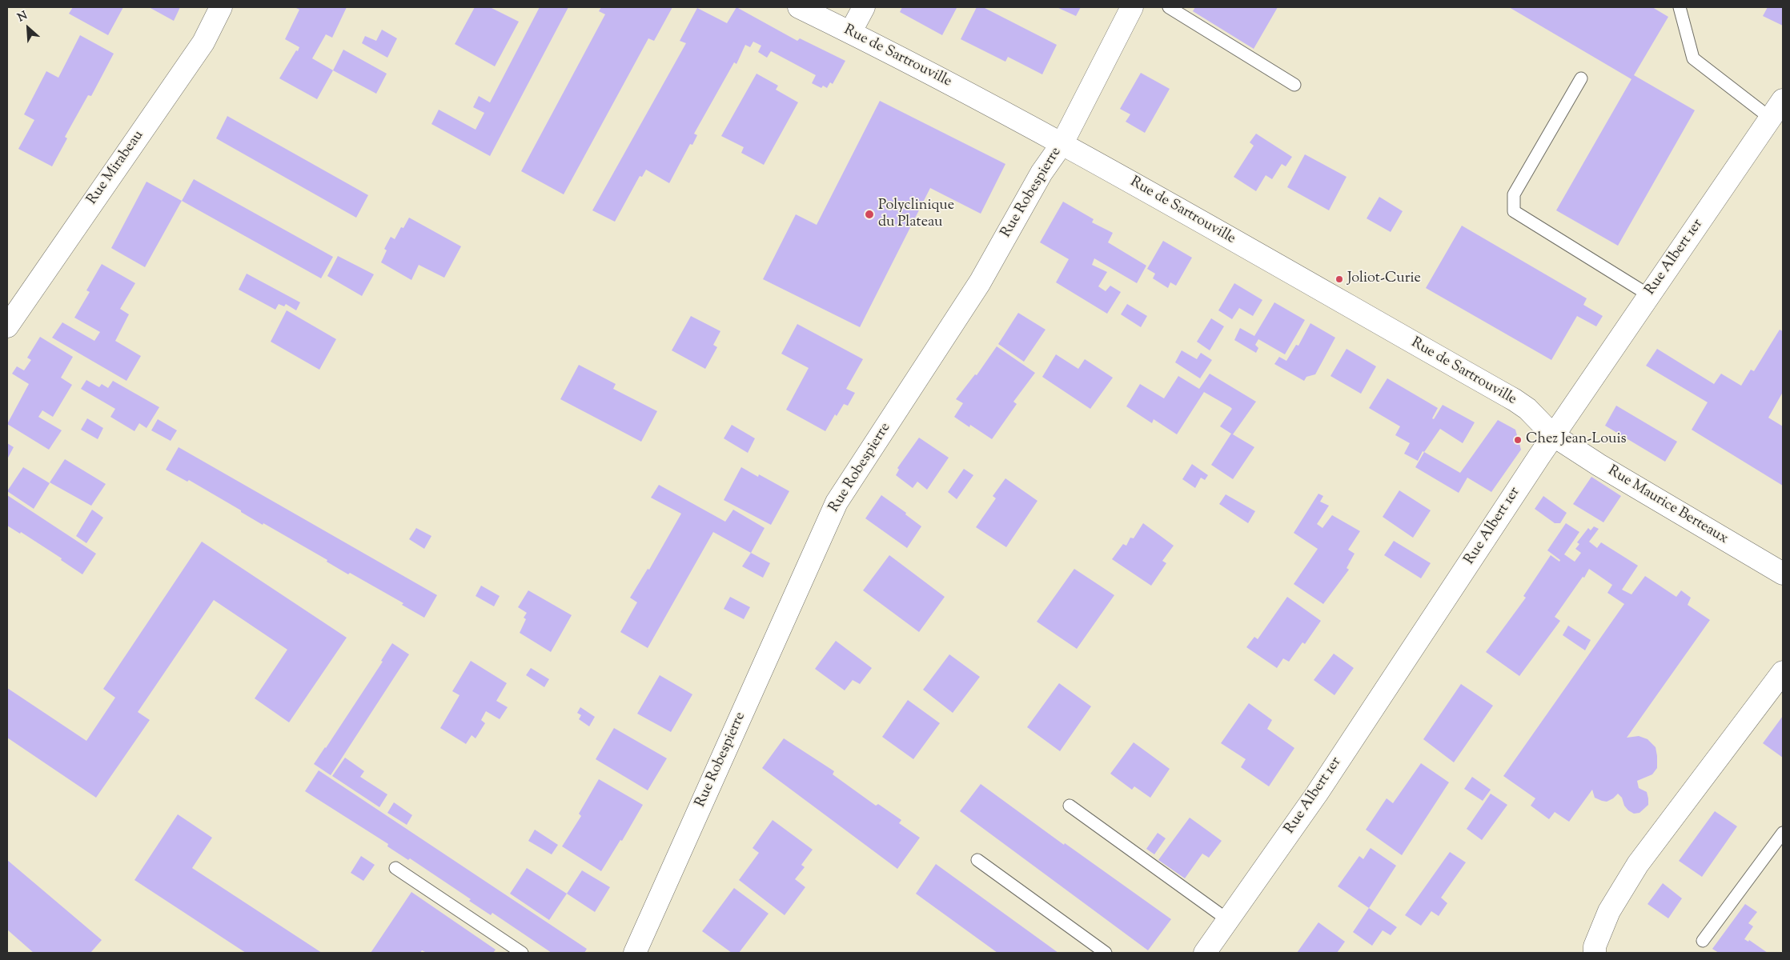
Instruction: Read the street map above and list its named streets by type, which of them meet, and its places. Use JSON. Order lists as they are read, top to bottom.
{
  "streets": {
    "street": [
      "Rue de Sartrouville",
      "Rue Mirabeau",
      "Rue Robespierre",
      "Rue Albert 1er",
      "Rue Maurice Berteaux"
    ]
  },
  "crossings": [
    ["Rue de Sartrouville", "Rue Robespierre"],
    ["Rue de Sartrouville", "Rue Albert 1er"],
    ["Rue de Sartrouville", "Rue Maurice Berteaux"],
    ["Rue Albert 1er", "Rue Maurice Berteaux"]
  ],
  "places": ["Polyclinique du Plateau", "Joliot-Curie", "Chez Jean-Louis"],
  "north": "top left"
}
